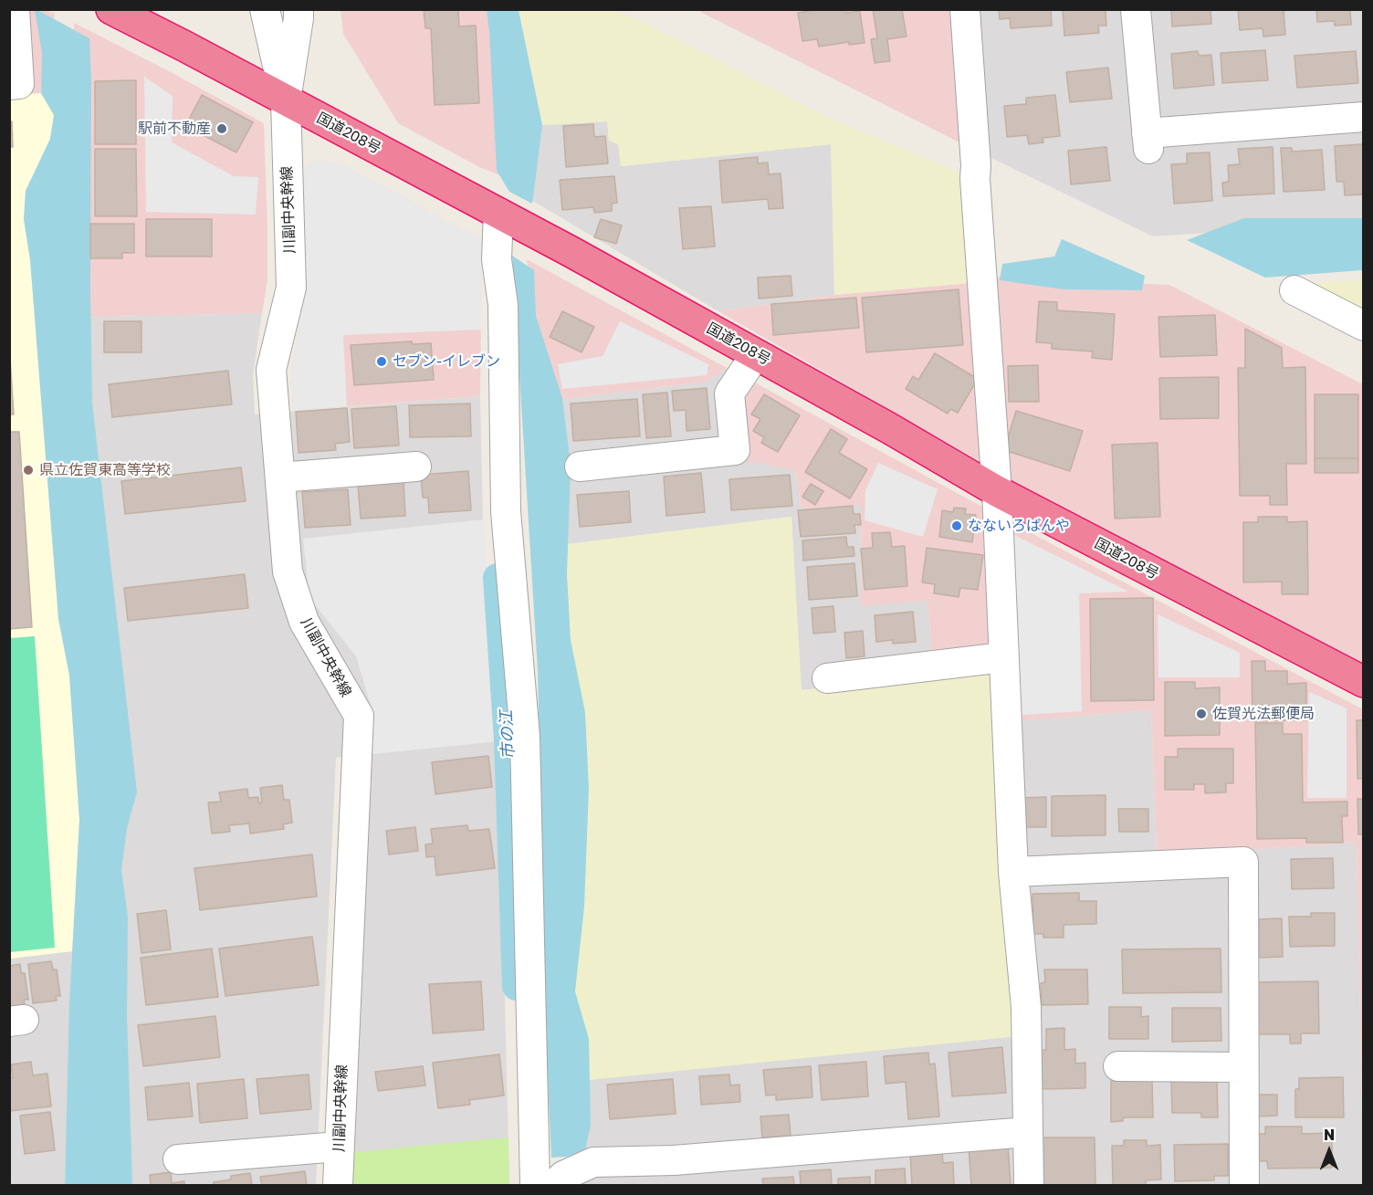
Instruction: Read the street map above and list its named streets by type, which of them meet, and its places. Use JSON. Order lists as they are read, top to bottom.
{
  "streets": {
    "highway": ["国道208号"],
    "street": ["川副中央幹線"]
  },
  "crossings": [
    ["国道208号", "川副中央幹線"]
  ],
  "water": ["市の江"],
  "places": [
    "駅前不動産",
    "セブン-イレブン",
    "県立佐賀東高等学校",
    "なないろぱんや",
    "佐賀光法郵便局"
  ],
  "north": "top"
}
